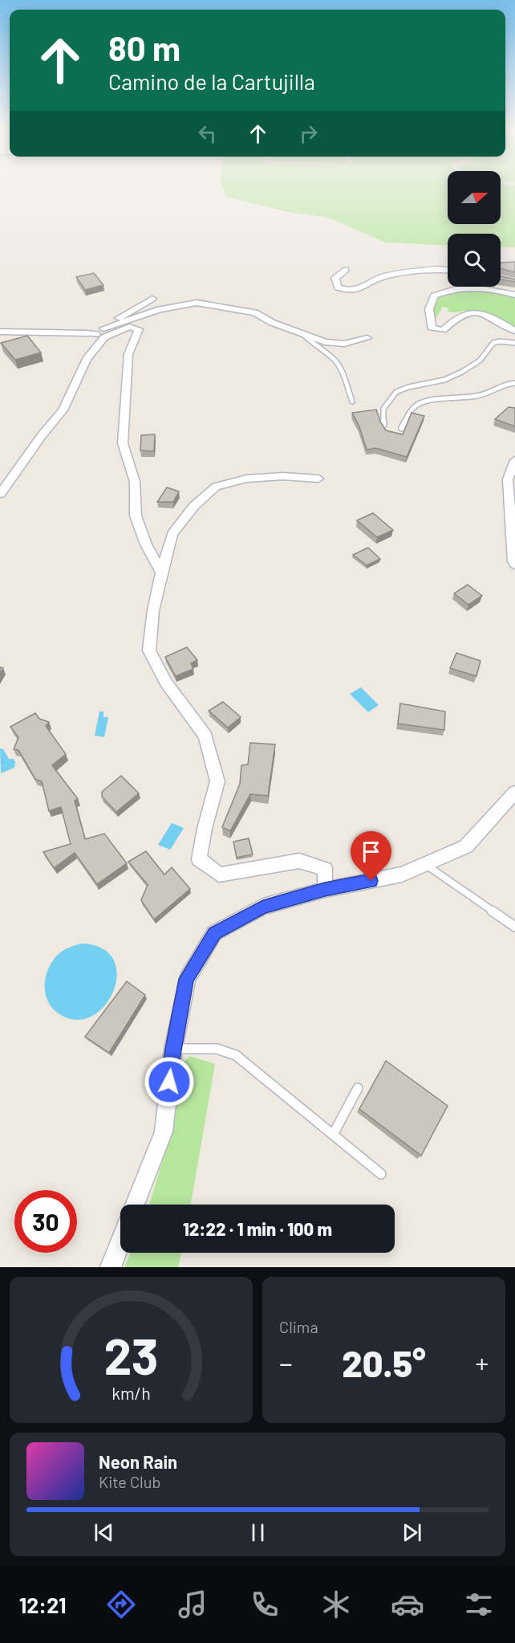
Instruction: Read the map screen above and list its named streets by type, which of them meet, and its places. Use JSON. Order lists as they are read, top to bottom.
{
  "north": "right",
  "page": {
    "turn": ["80 m", "Camino de la Cartujilla"],
    "limit": "30",
    "trip": "12:22 · 1 min · 100 m",
    "tile": "Clima",
    "heat": ["−", "20.5°", "+"],
    "song": ["Neon Rain", "Kite Club"],
    "tabs": "12:21",
    "gauge": ["23", "km/h"]
  }
}
